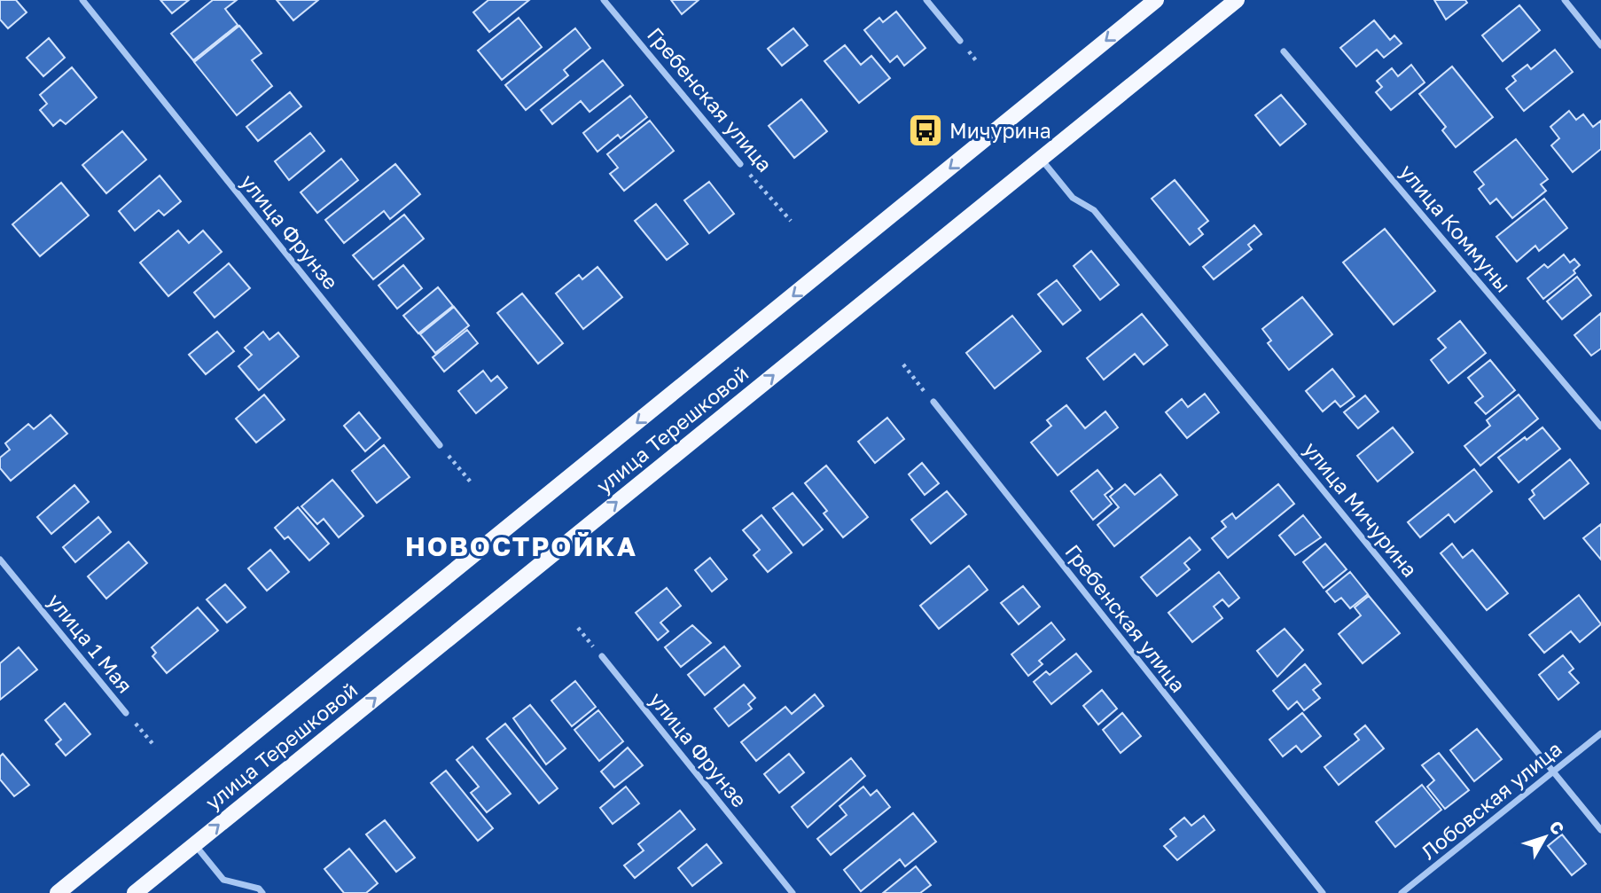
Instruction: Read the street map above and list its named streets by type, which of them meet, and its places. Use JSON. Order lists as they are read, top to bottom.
{
  "streets": {
    "main road": ["улица Терешковой"],
    "street": [
      "Гребенская улица",
      "улица Коммуны",
      "улица Фрунзе",
      "улица Мичурина",
      "улица 1 Мая",
      "Лобовская улица"
    ]
  },
  "crossings": [
    ["улица Терешковой", "улица Мичурина"],
    ["улица Мичурина", "Лобовская улица"]
  ],
  "districts": ["НОВОСТРОЙКА"],
  "places": {
    "bus stop": ["Мичурина"]
  },
  "north": "top right"
}
